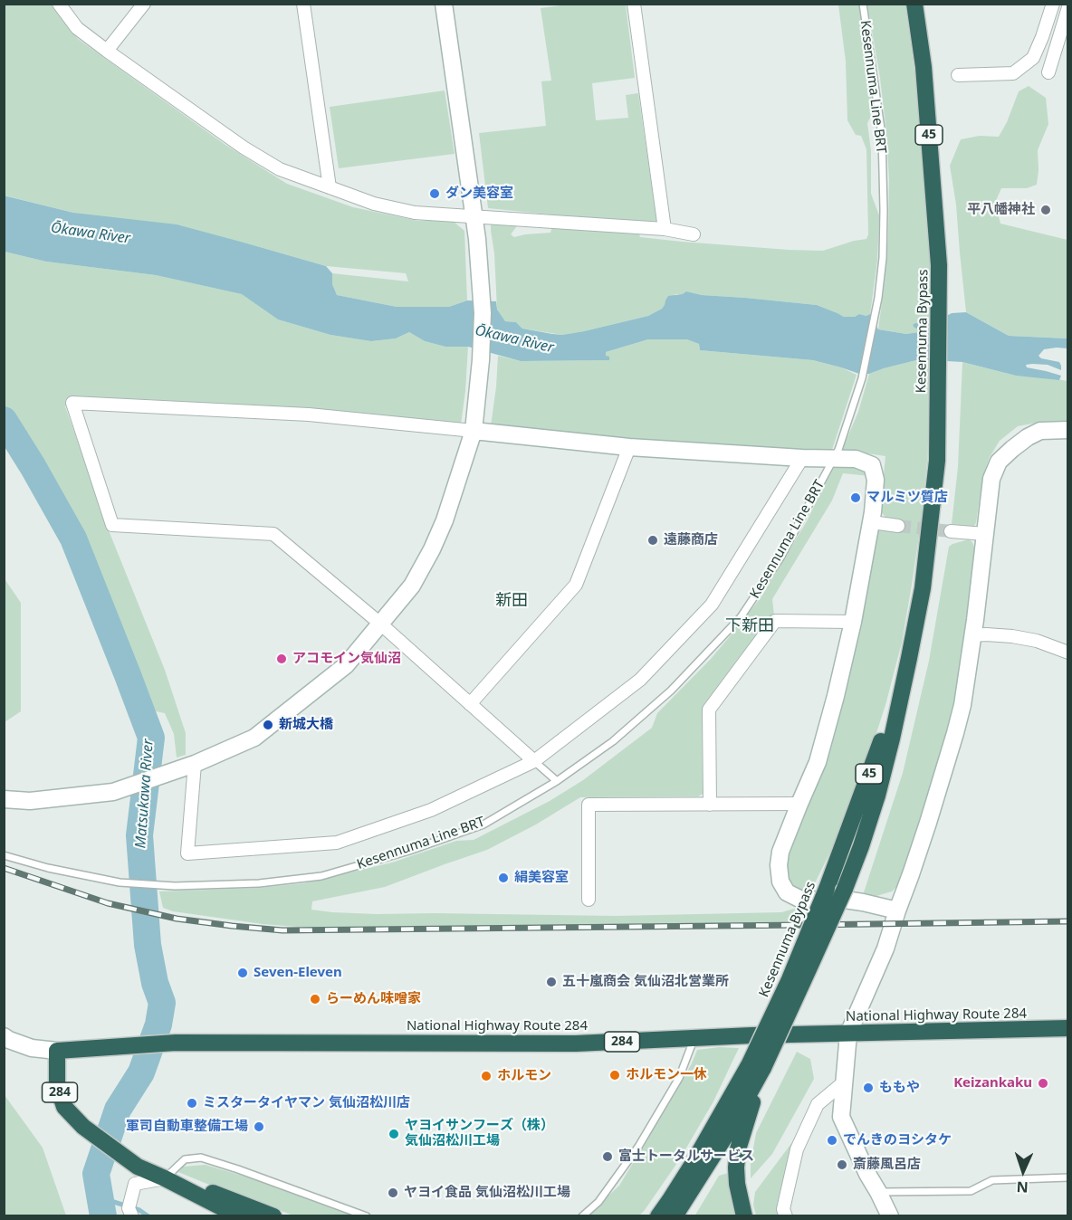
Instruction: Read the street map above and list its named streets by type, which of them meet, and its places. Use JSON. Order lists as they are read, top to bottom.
{
  "streets": {
    "highway": [
      "45",
      "Kesennuma Bypass",
      "National Highway Route 284",
      "284"
    ],
    "lane": ["Kesennuma Line BRT"]
  },
  "crossings": [
    ["National Highway Route 284", "284"]
  ],
  "districts": ["新田", "下新田"],
  "water": ["Ōkawa River", "Matsukawa River"],
  "places": [
    "ダン美容室",
    "平八幡神社",
    "マルミツ質店",
    "遠藤商店",
    "アコモイン気仙沼",
    "新城大橋",
    "絹美容室",
    "Seven-Eleven",
    "五十嵐商会 気仙沼北営業所",
    "らーめん味噌家",
    "ホルモン一休",
    "ホルモン",
    "Keizankaku",
    "ももや",
    "ミスタータイヤマン 気仙沼松川店",
    "軍司自動車整備工場",
    "ヤヨイサンフーズ（株） 気仙沼松川工場",
    "でんきのヨシタケ",
    "富士トータルサービス",
    "斎藤風呂店",
    "ヤヨイ食品 気仙沼松川工場"
  ],
  "north": "bottom"
}
